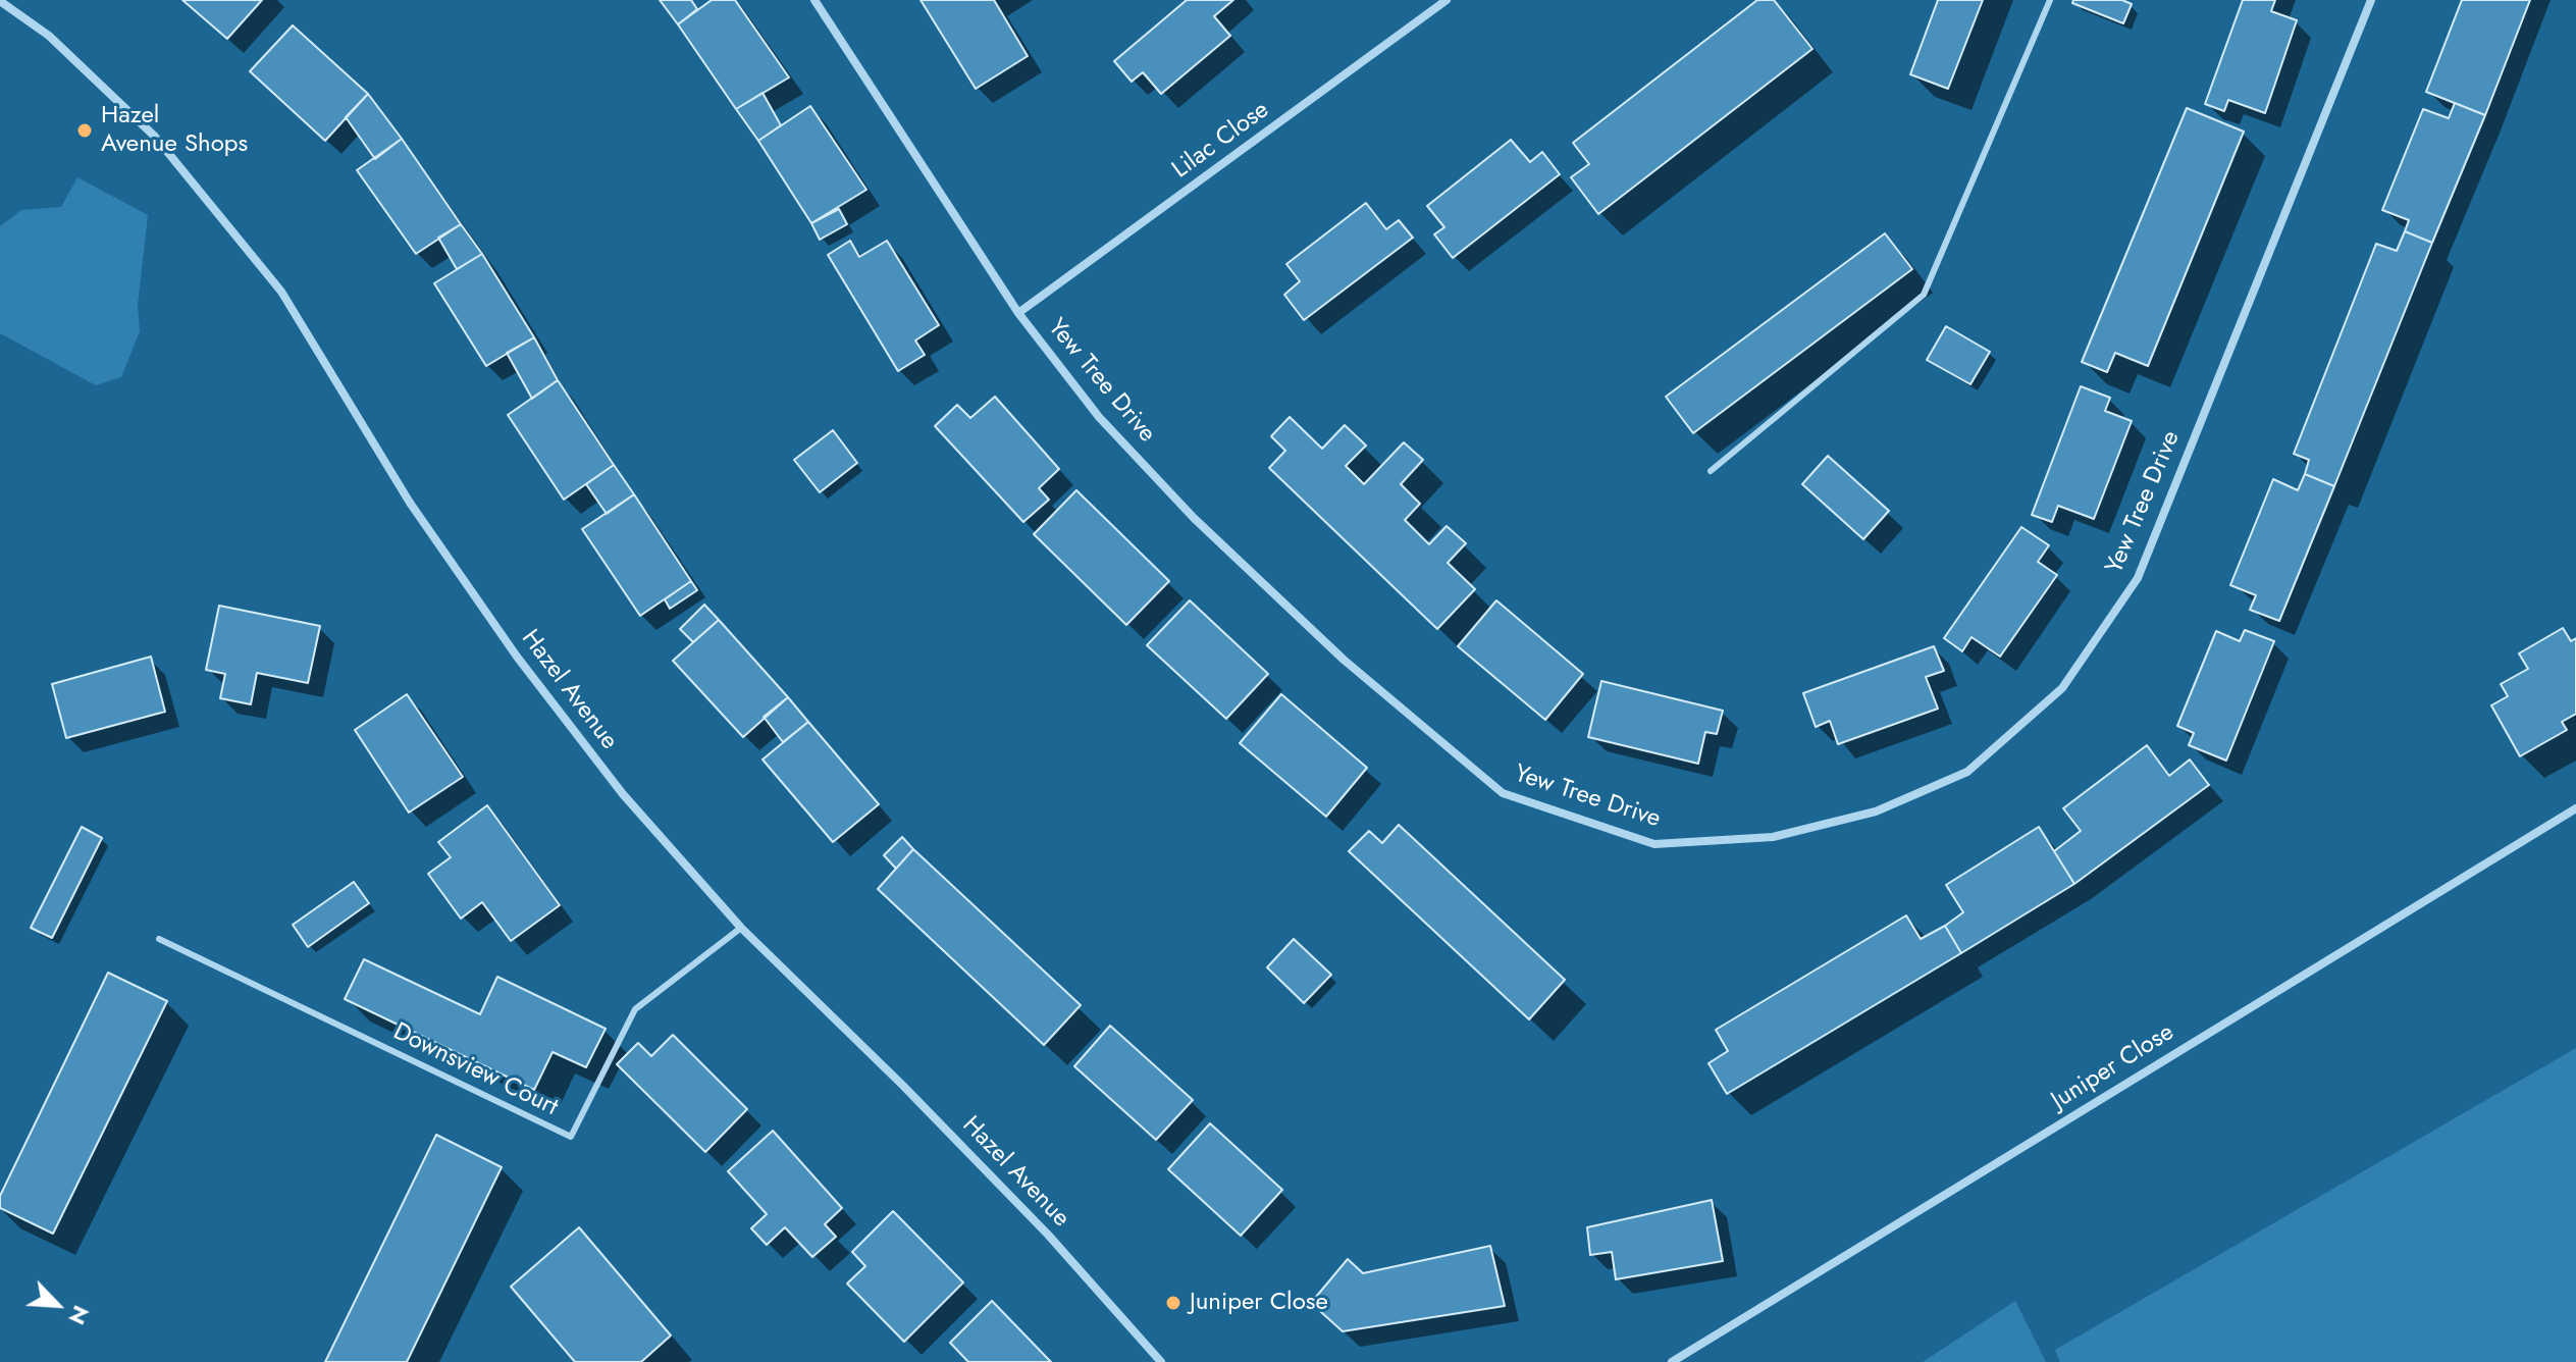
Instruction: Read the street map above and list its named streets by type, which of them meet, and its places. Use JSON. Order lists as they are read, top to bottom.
{
  "streets": {
    "street": [
      "Lilac Close",
      "Yew Tree Drive",
      "Hazel Avenue",
      "Juniper Close"
    ],
    "lane": ["Downsview Court"]
  },
  "crossings": [
    ["Lilac Close", "Yew Tree Drive"],
    ["Hazel Avenue", "Downsview Court"]
  ],
  "places": ["Hazel Avenue Shops", "Juniper Close"],
  "north": "bottom right"
}
